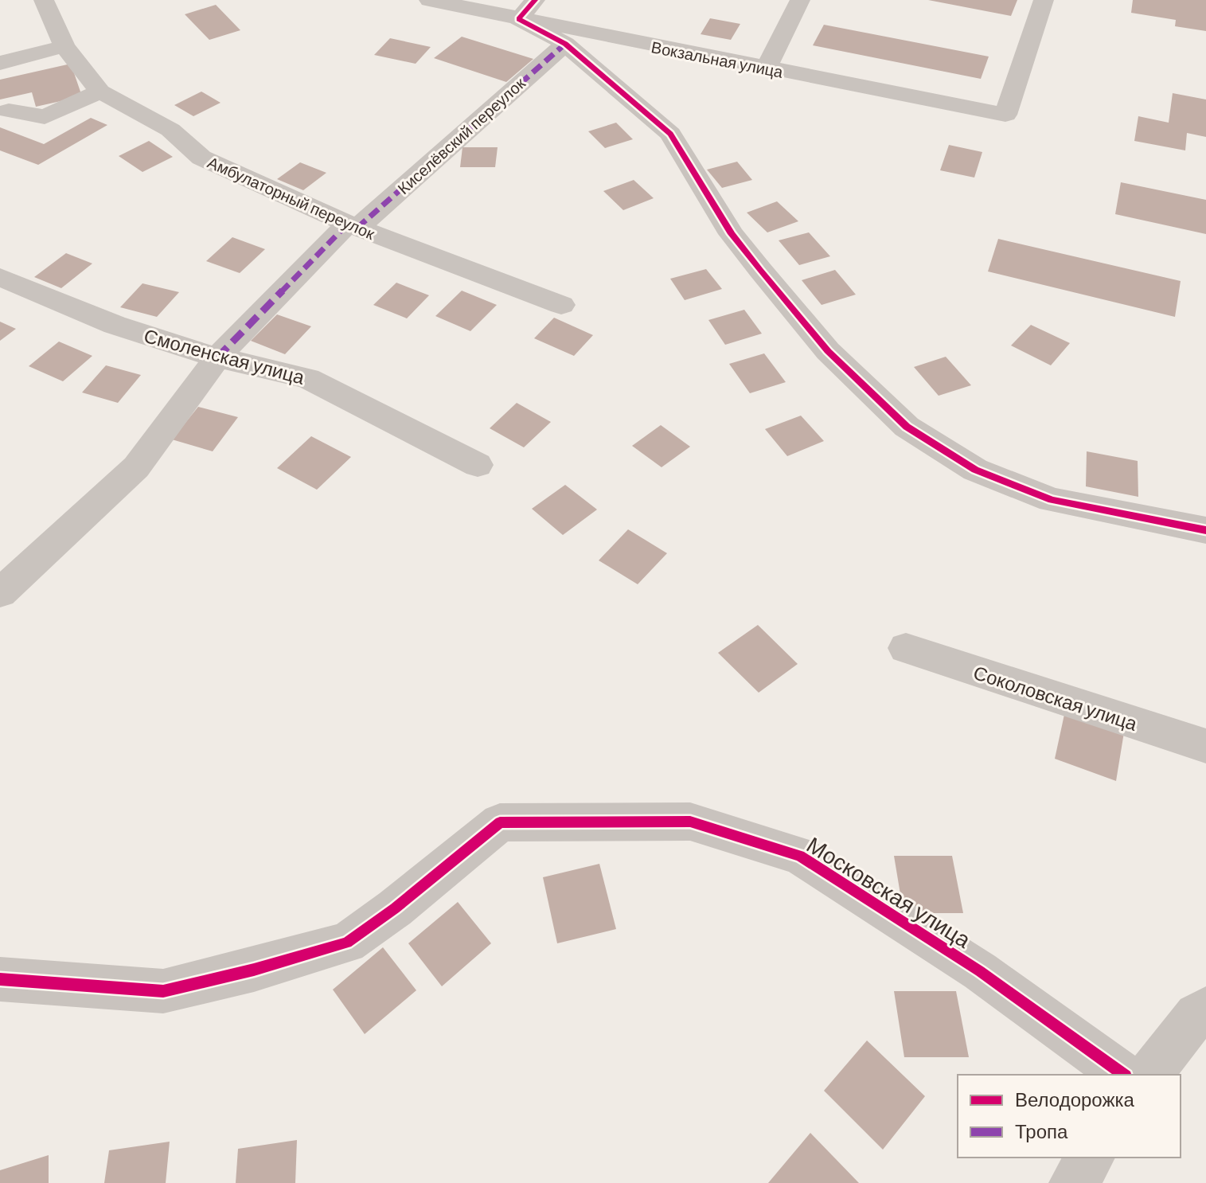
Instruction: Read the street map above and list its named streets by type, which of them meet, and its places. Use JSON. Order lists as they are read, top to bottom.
{
  "streets": {
    "street": [
      "Вокзальная улица",
      "Киселёвский переулок",
      "Амбулаторный переулок",
      "Смоленская улица",
      "Соколовская улица",
      "Московская улица"
    ]
  },
  "crossings": [
    ["Киселёвский переулок", "Амбулаторный переулок"],
    ["Киселёвский переулок", "Смоленская улица"]
  ],
  "legend": ["Велодорожка", "Тропа"]
}
